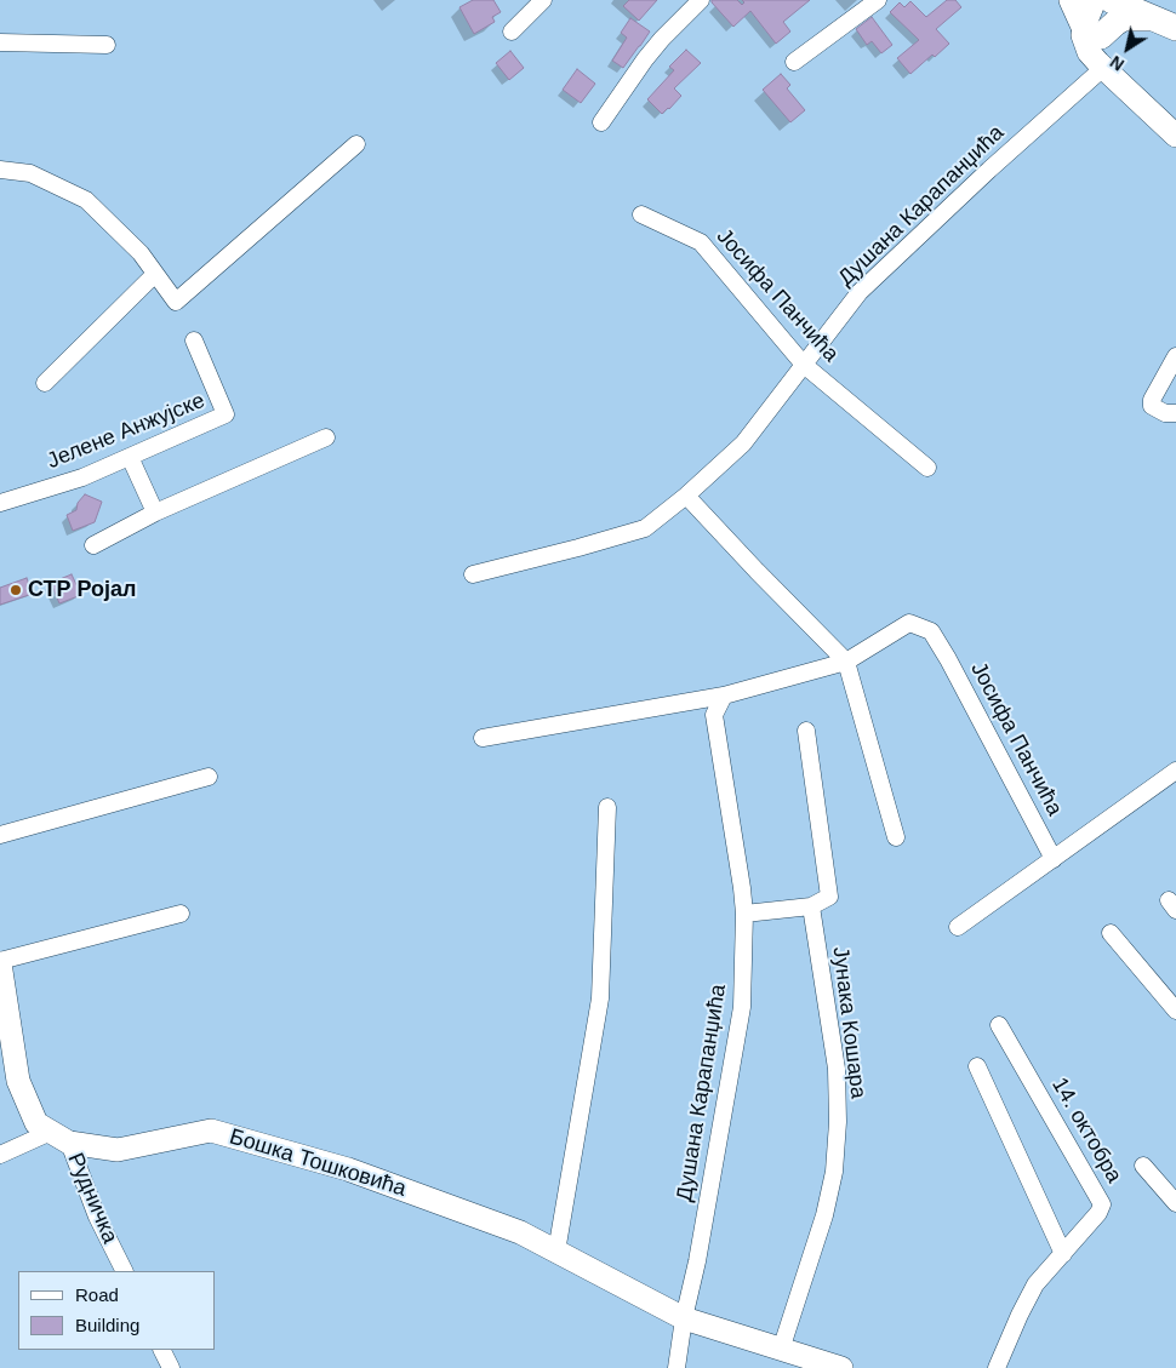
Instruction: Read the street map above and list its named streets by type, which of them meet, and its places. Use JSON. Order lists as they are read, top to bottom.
{
  "streets": {
    "street": [
      "Душана Карапанџића",
      "Јосифа Панчића",
      "Јелене Анжујске",
      "Јунака Кошара",
      "14. октобра",
      "Бошка Тошковића",
      "Рудничка"
    ]
  },
  "crossings": [
    ["Душана Карапанџића", "Јосифа Панчића"],
    ["Душана Карапанџића", "Бошка Тошковића"],
    ["Јунака Кошара", "Бошка Тошковића"],
    ["Бошка Тошковића", "Рудничка"]
  ],
  "places": ["СТР Ројал"],
  "legend": ["Road", "Building"],
  "north": "bottom left"
}
